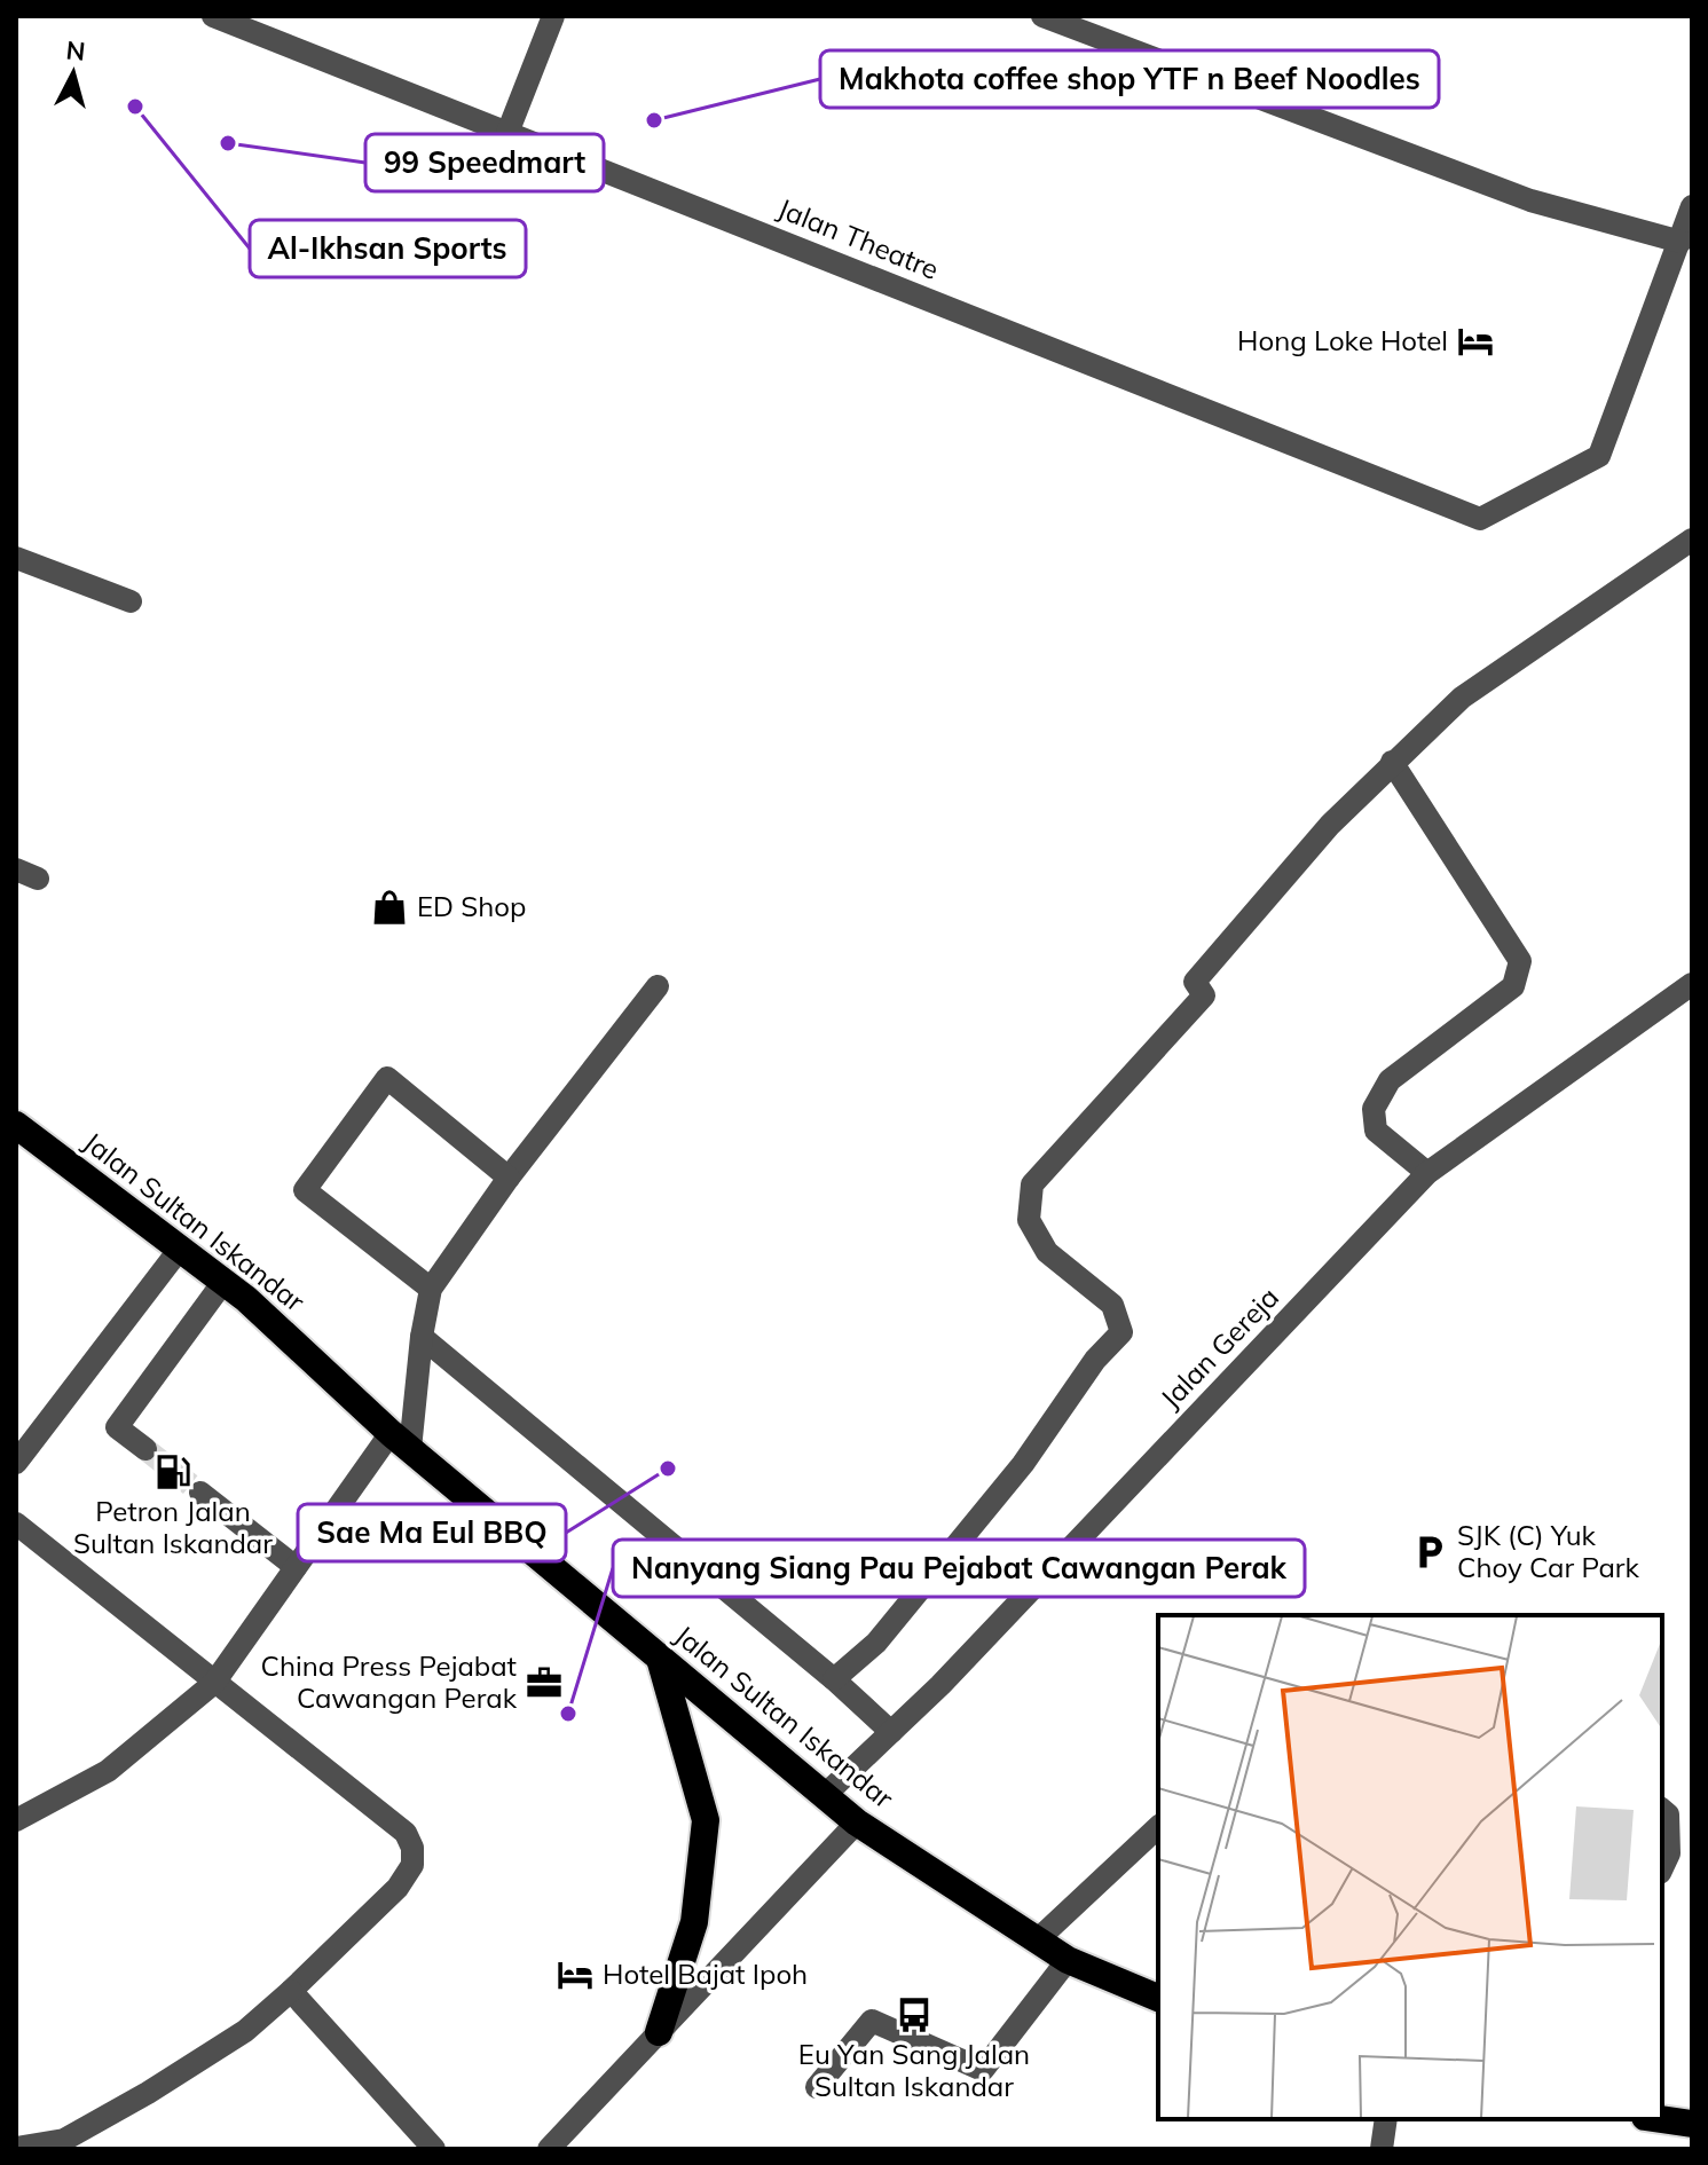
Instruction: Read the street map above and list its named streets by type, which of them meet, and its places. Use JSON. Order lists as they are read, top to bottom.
{
  "streets": {
    "highway": ["Jalan Sultan Iskandar"],
    "street": ["Jalan Theatre", "Jalan Gereja"]
  },
  "crossings": [
    ["Jalan Sultan Iskandar", "Jalan Gereja"]
  ],
  "places": {
    "other": [
      "Al-Ikhsan Sports",
      "Makhota coffee shop YTF n Beef Noodles",
      "99 Speedmart",
      "Sae Ma Eul BBQ",
      "Nanyang Siang Pau Pejabat Cawangan Perak"
    ],
    "hotel": ["Hong Loke Hotel", "Hotel Bajat Ipoh"],
    "shop": ["ED Shop"],
    "fuel station": ["Petron Jalan Sultan Iskandar"],
    "parking": ["SJK (C) Yuk Choy Car Park"],
    "office": ["China Press Pejabat Cawangan Perak"],
    "bus stop": ["Eu Yan Sang Jalan Sultan Iskandar"]
  },
  "north": "top"
}
